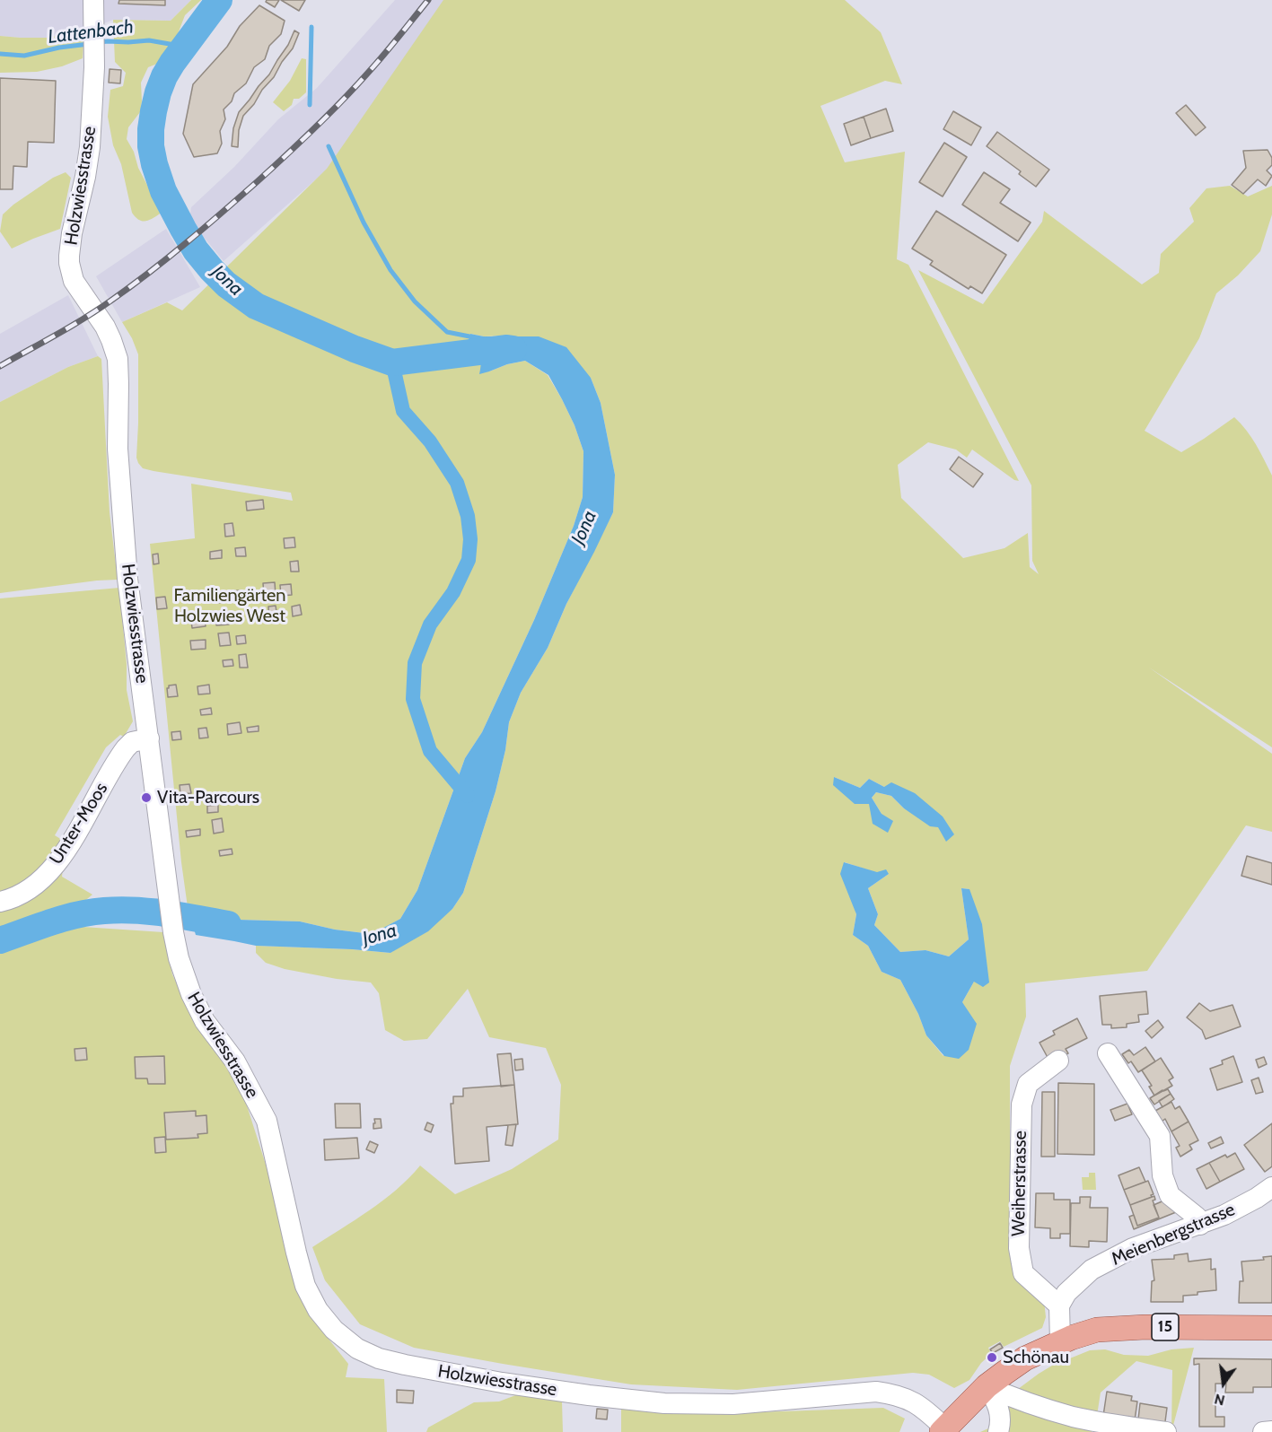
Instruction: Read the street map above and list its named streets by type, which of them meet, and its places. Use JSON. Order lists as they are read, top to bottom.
{
  "streets": {
    "main road": ["15"],
    "street": [
      "Holzwiesstrasse",
      "Unter-Moos",
      "Weiherstrasse",
      "Meienbergstrasse"
    ]
  },
  "crossings": [
    ["Holzwiesstrasse", "Unter-Moos"],
    ["Holzwiesstrasse", "15"],
    ["Weiherstrasse", "Meienbergstrasse"]
  ],
  "water": ["Lattenbach", "Jona"],
  "parks": ["Familiengärten Holzwies West"],
  "places": ["Vita-Parcours", "Schönau"],
  "north": "bottom"
}
